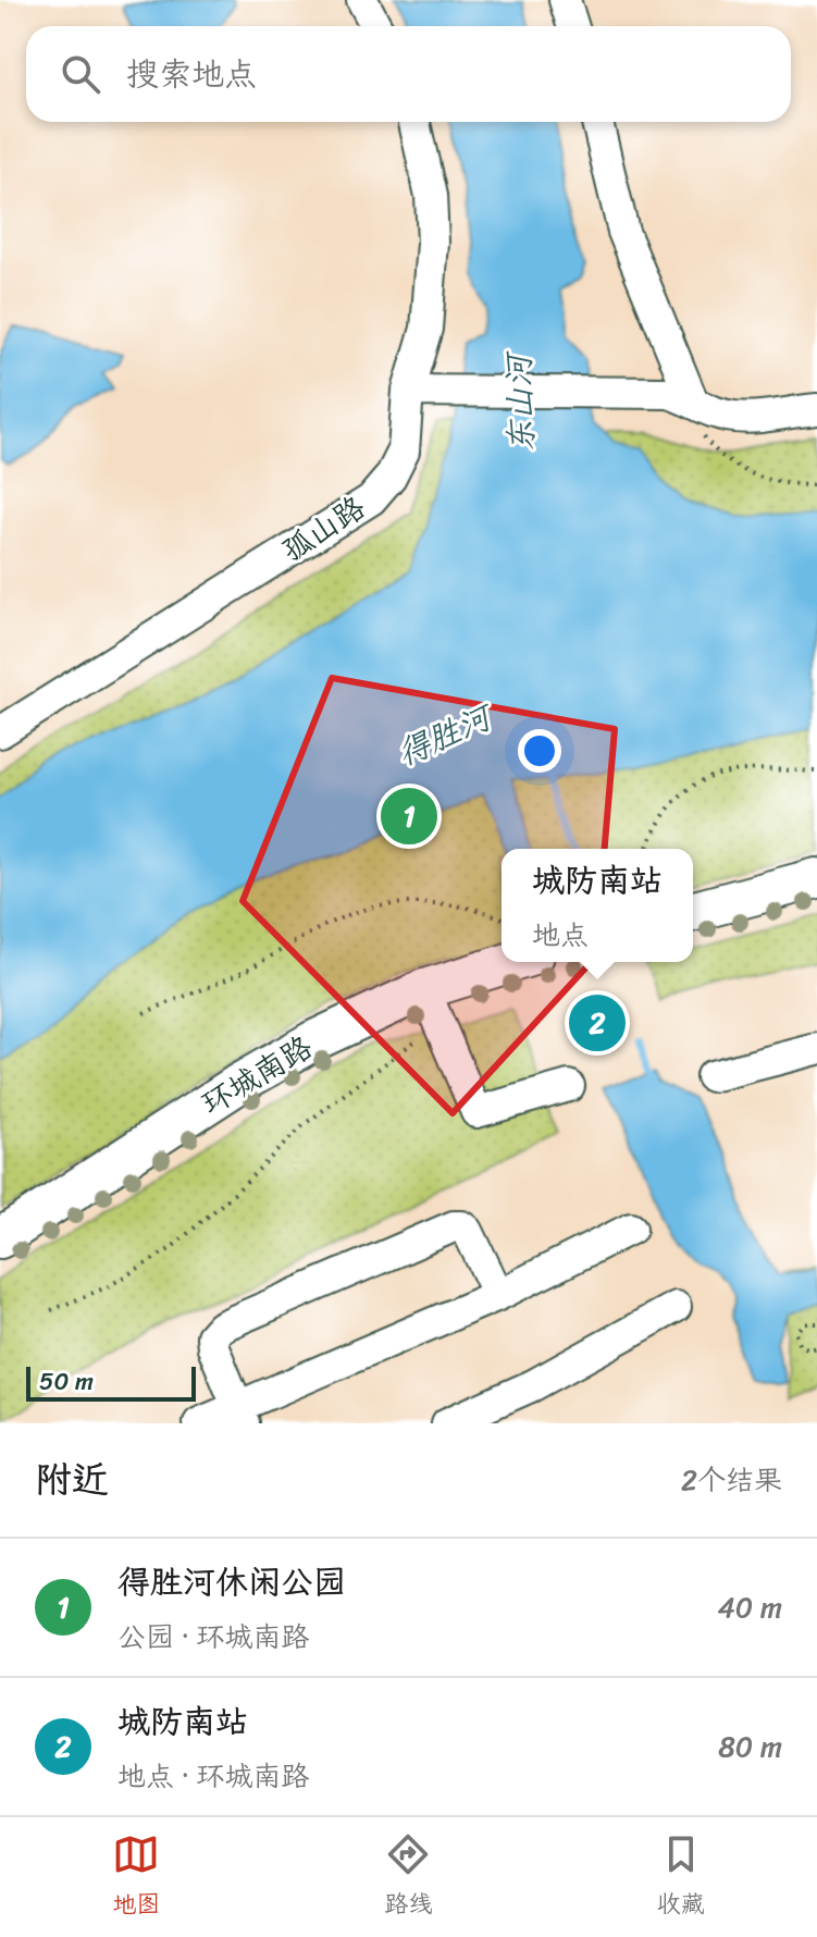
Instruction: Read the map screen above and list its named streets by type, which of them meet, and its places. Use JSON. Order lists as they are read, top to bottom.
{
  "streets": {
    "main road": ["环城南路"],
    "street": ["孤山路"]
  },
  "water": ["东山河", "得胜河"],
  "scale_bar": "50 m",
  "page": {
    "search": "搜索地点",
    "pins": ["1", "2"],
    "popup": ["城防南站", "地点"],
    "scale": "50 m",
    "heading": ["附近", "2个结果"],
    "list": [
      {
        "mark": "1",
        "name": "得胜河休闲公园",
        "note": "公园 · 环城南路",
        "value": "40 m"
      },
      {
        "mark": "2",
        "name": "城防南站",
        "note": "地点 · 环城南路",
        "value": "80 m"
      }
    ],
    "nav": ["地图", "路线", "收藏"]
  }
}
